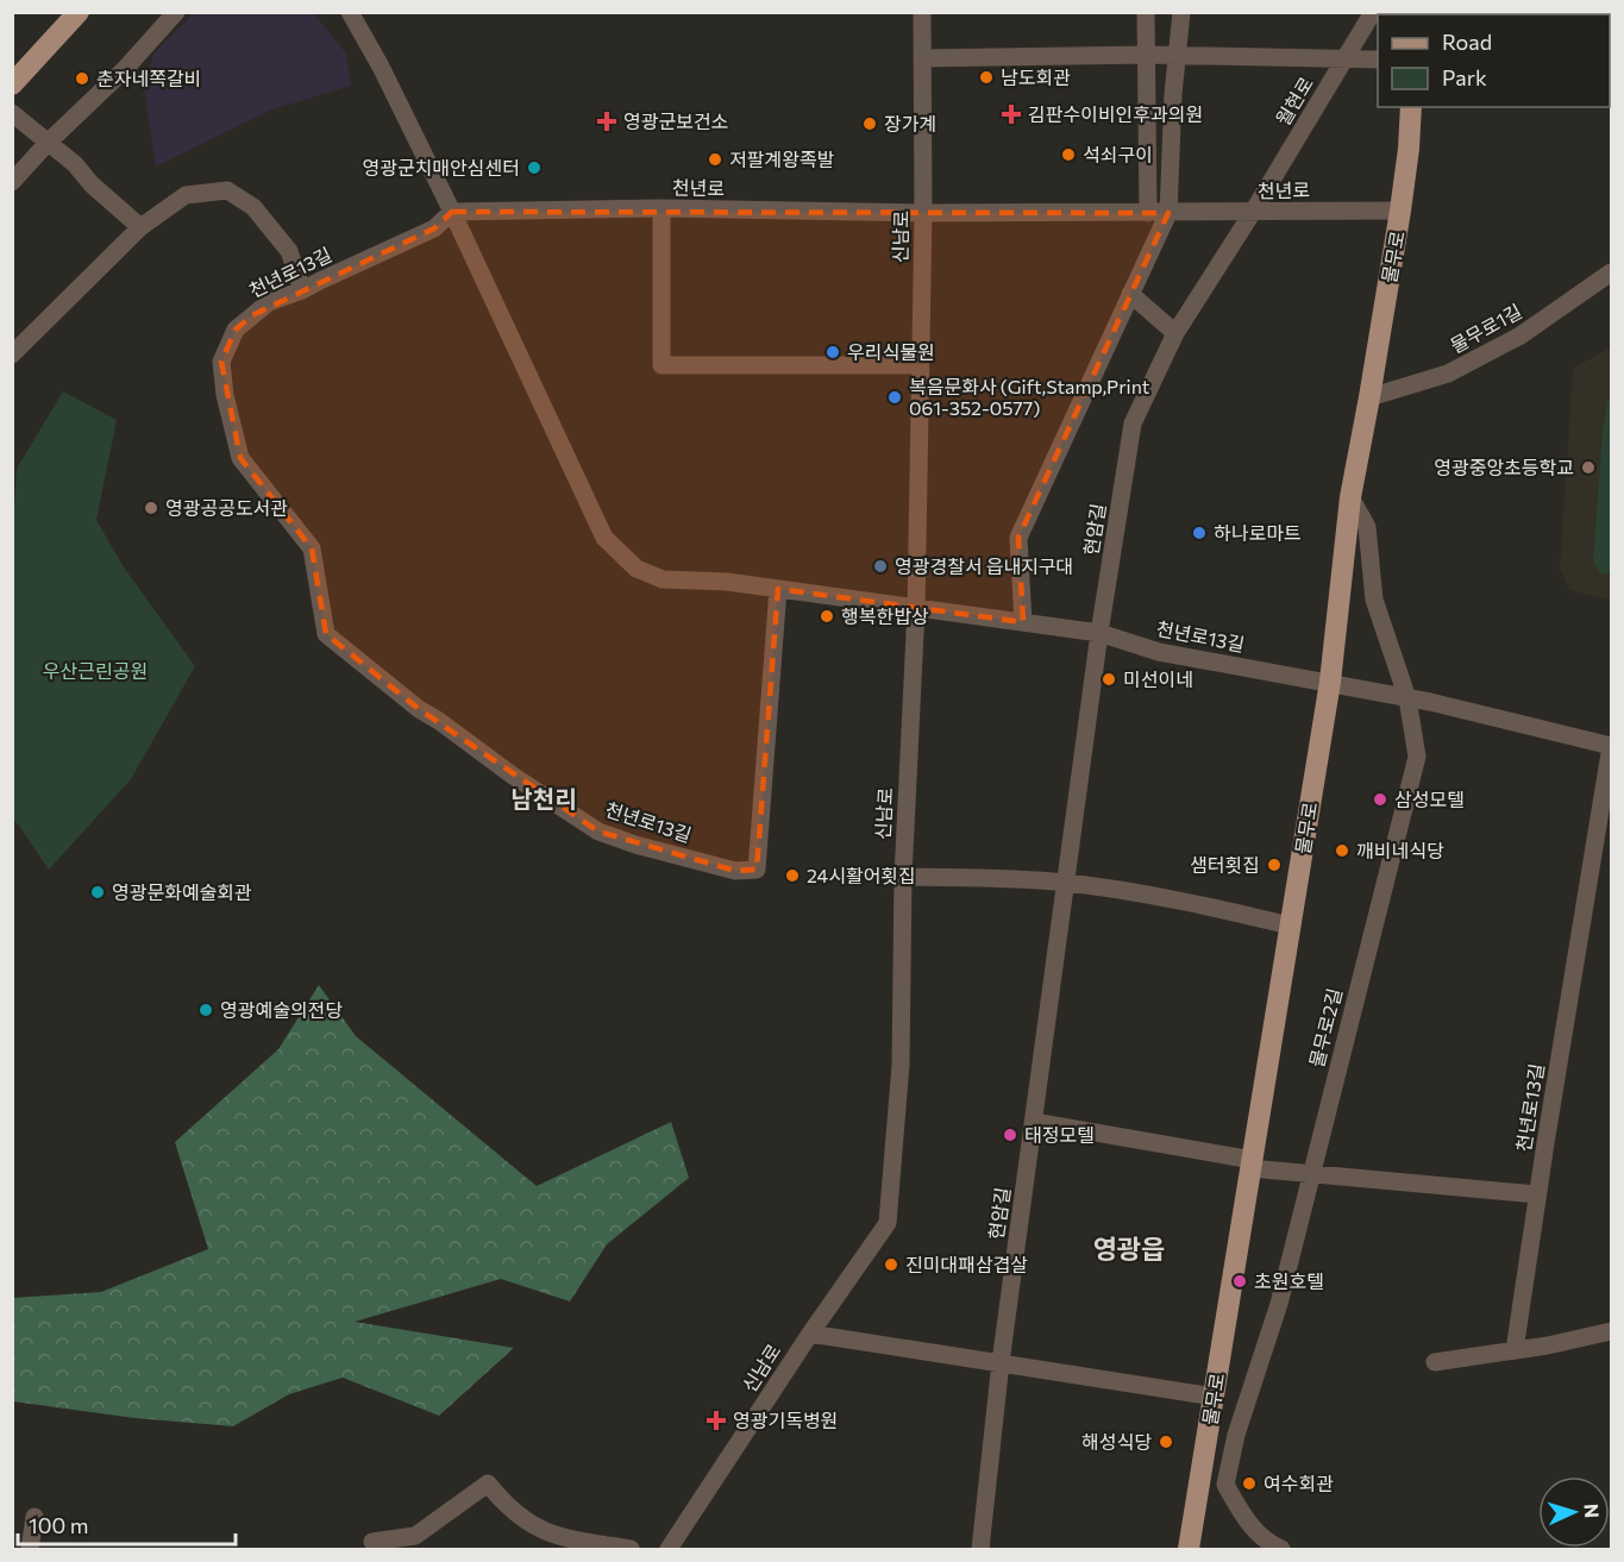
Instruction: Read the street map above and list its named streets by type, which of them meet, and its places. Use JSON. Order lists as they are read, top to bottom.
{
  "streets": {
    "main road": ["물무로"],
    "street": [
      "월현로",
      "천년로",
      "신남로",
      "천년로13길",
      "물무로1길",
      "현암길",
      "물무로2길"
    ]
  },
  "crossings": [
    ["월현로", "천년로"],
    ["월현로", "현암길"],
    ["천년로", "신남로"],
    ["천년로", "물무로"],
    ["천년로", "천년로13길"],
    ["천년로", "현암길"],
    ["신남로", "천년로13길"],
    ["물무로", "천년로13길"],
    ["물무로", "물무로1길"],
    ["물무로", "물무로2길"],
    ["천년로13길", "현암길"],
    ["천년로13길", "물무로2길"]
  ],
  "districts": ["남천리", "영광읍"],
  "parks": ["우산근린공원"],
  "places": {
    "other": [
      "남도회관",
      "춘자네쪽갈비",
      "장가계",
      "석쇠구이",
      "저팔계왕족발",
      "영광군치매안심센터",
      "우리식물원",
      "복음문화사 (Gift,Stamp,Print 061-352-0577)",
      "영광중앙초등학교",
      "영광공공도서관",
      "하나로마트",
      "영광경찰서 읍내지구대",
      "행복한밥상",
      "미선이네",
      "삼성모텔",
      "깨비네식당",
      "샘터횟집",
      "24시활어횟집",
      "영광문화예술회관",
      "영광예술의전당",
      "태정모텔",
      "진미대패삼겹살",
      "초원호텔",
      "해성식당",
      "여수회관"
    ],
    "health": ["김판수이비인후과의원", "영광군보건소", "영광기독병원"]
  },
  "legend": ["Road", "Park"],
  "scale_bar": "100 m",
  "north": "right"
}
